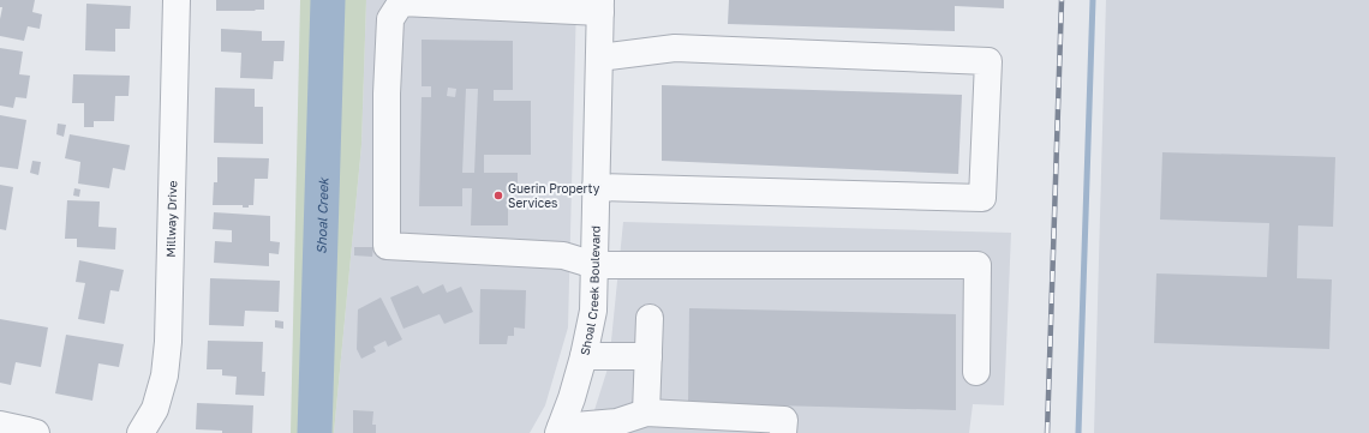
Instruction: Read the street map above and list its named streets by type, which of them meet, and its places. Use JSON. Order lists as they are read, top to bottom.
{
  "streets": {
    "street": ["Millway Drive", "Shoal Creek Boulevard"]
  },
  "water": ["Shoal Creek"],
  "places": ["Guerin Property Services"]
}
